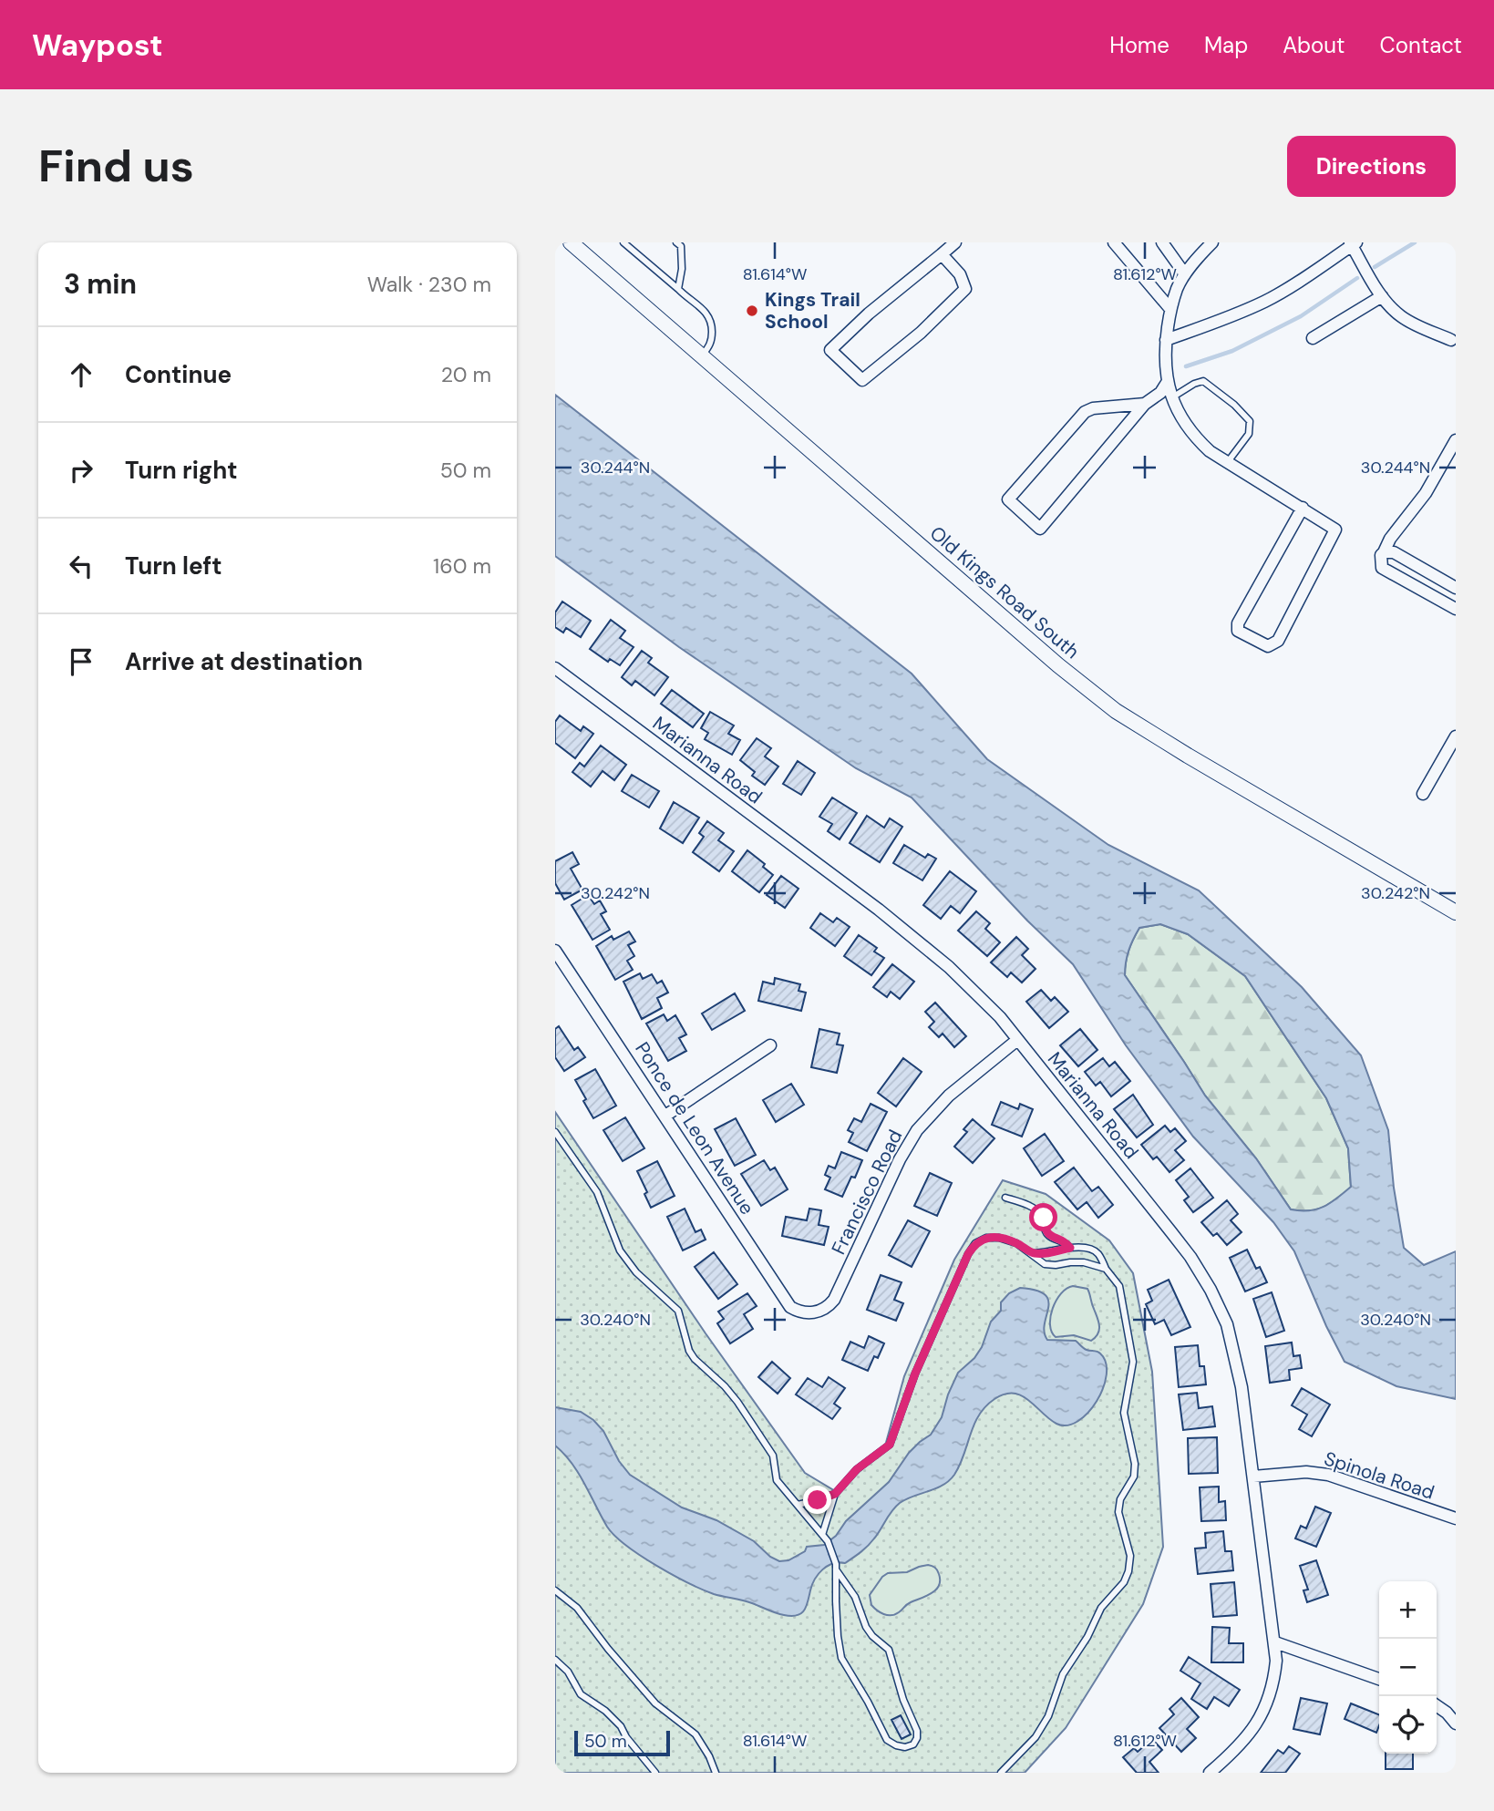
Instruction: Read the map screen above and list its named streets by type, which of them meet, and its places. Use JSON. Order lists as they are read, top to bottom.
{
  "streets": {
    "street": [
      "Old Kings Road South",
      "Marianna Road",
      "Ponce de Leon Avenue",
      "Francisco Road",
      "Spinola Road"
    ]
  },
  "crossings": [
    ["Marianna Road", "Francisco Road"],
    ["Marianna Road", "Spinola Road"],
    ["Ponce de Leon Avenue", "Francisco Road"]
  ],
  "places": ["Kings Trail School"],
  "scale_bar": "50 m",
  "page": {
    "header": "Waypost",
    "nav": [
      "Home",
      "Map",
      "About",
      "Contact"
    ],
    "buttons": "Directions",
    "title": "Find us",
    "heading": ["3 min", "Walk · 230 m"],
    "list": [
      ["Continue", "20 m"],
      ["Turn right", "50 m"],
      ["Turn left", "160 m"],
      "Arrive at destination"
    ],
    "map_buttons": ["+", "−"],
    "scale": "50 m"
  },
  "coordinates": [
    "81.614°W",
    "81.612°W",
    "30.244°N",
    "30.242°N",
    "30.240°N"
  ]
}
